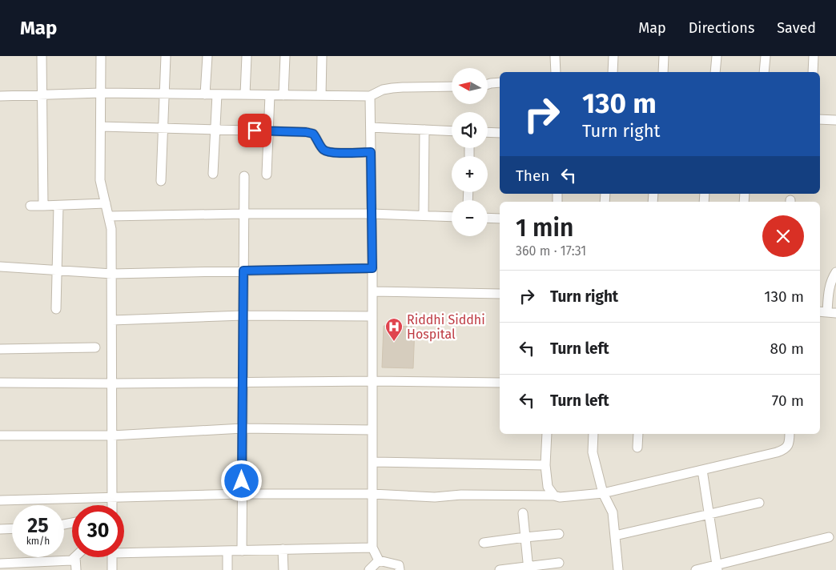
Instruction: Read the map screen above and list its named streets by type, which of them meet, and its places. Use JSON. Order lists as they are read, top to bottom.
{
  "places": {
    "hospital": ["Riddhi Siddhi Hospital"]
  },
  "north": "left",
  "page": {
    "header": "Map",
    "nav": ["Map", "Directions", "Saved"],
    "map_buttons": ["+", "−"],
    "turn": ["130 m", "Turn right"],
    "then": "Then",
    "heading": ["1 min", "360 m · 17:31"],
    "list": [
      {
        "name": "Turn right",
        "value": "130 m"
      },
      {
        "name": "Turn left",
        "value": "80 m"
      },
      {
        "name": "Turn left",
        "value": "70 m"
      }
    ],
    "speed": "25 km/h",
    "limit": "30"
  }
}
